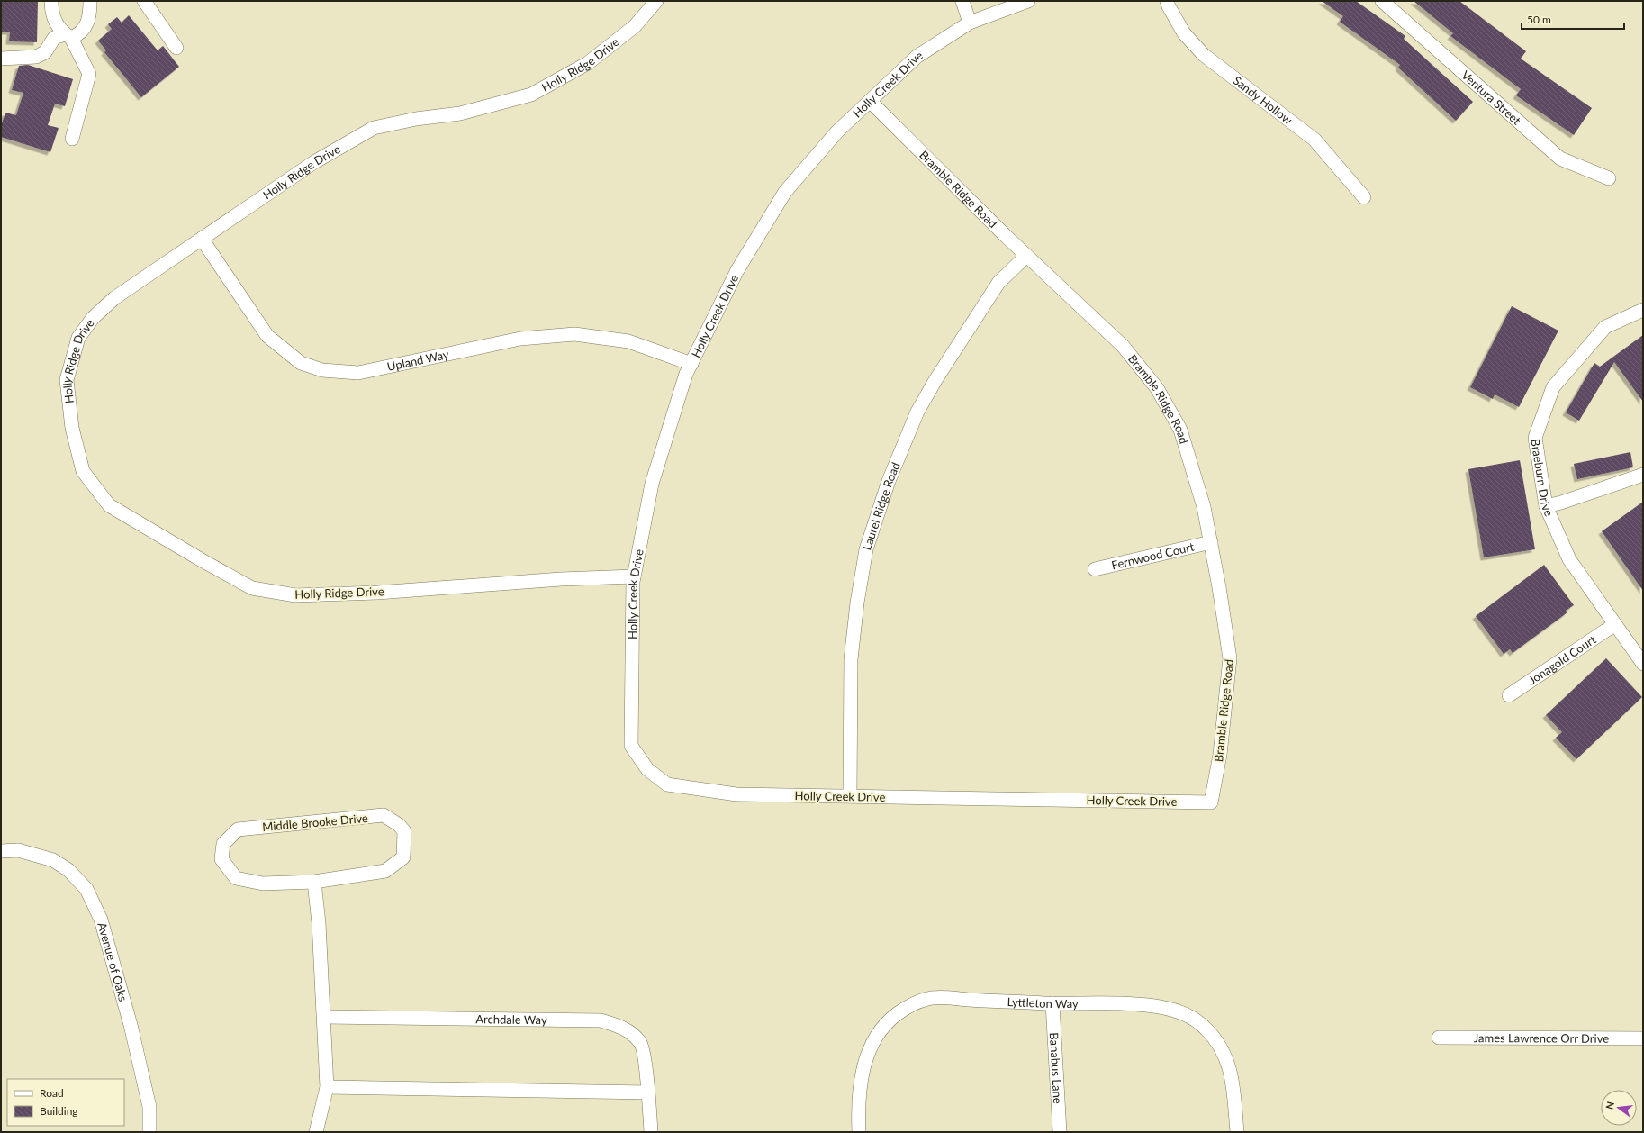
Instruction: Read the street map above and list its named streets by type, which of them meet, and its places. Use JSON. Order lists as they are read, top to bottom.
{
  "streets": {
    "street": [
      "Holly Ridge Drive",
      "Holly Creek Drive",
      "Ventura Street",
      "Sandy Hollow",
      "Bramble Ridge Road",
      "Upland Way",
      "Braeburn Drive",
      "Laurel Ridge Road",
      "Fernwood Court",
      "Jonagold Court",
      "Middle Brooke Drive",
      "Avenue of Oaks",
      "Lyttleton Way",
      "Archdale Way",
      "James Lawrence Orr Drive",
      "Banabus Lane"
    ]
  },
  "crossings": [
    ["Holly Ridge Drive", "Holly Creek Drive"],
    ["Holly Ridge Drive", "Upland Way"],
    ["Holly Creek Drive", "Bramble Ridge Road"],
    ["Holly Creek Drive", "Upland Way"],
    ["Holly Creek Drive", "Laurel Ridge Road"],
    ["Bramble Ridge Road", "Laurel Ridge Road"],
    ["Bramble Ridge Road", "Fernwood Court"],
    ["Braeburn Drive", "Jonagold Court"],
    ["Lyttleton Way", "Banabus Lane"]
  ],
  "legend": ["Road", "Building"],
  "scale_bar": "50 m",
  "north": "left"
}
